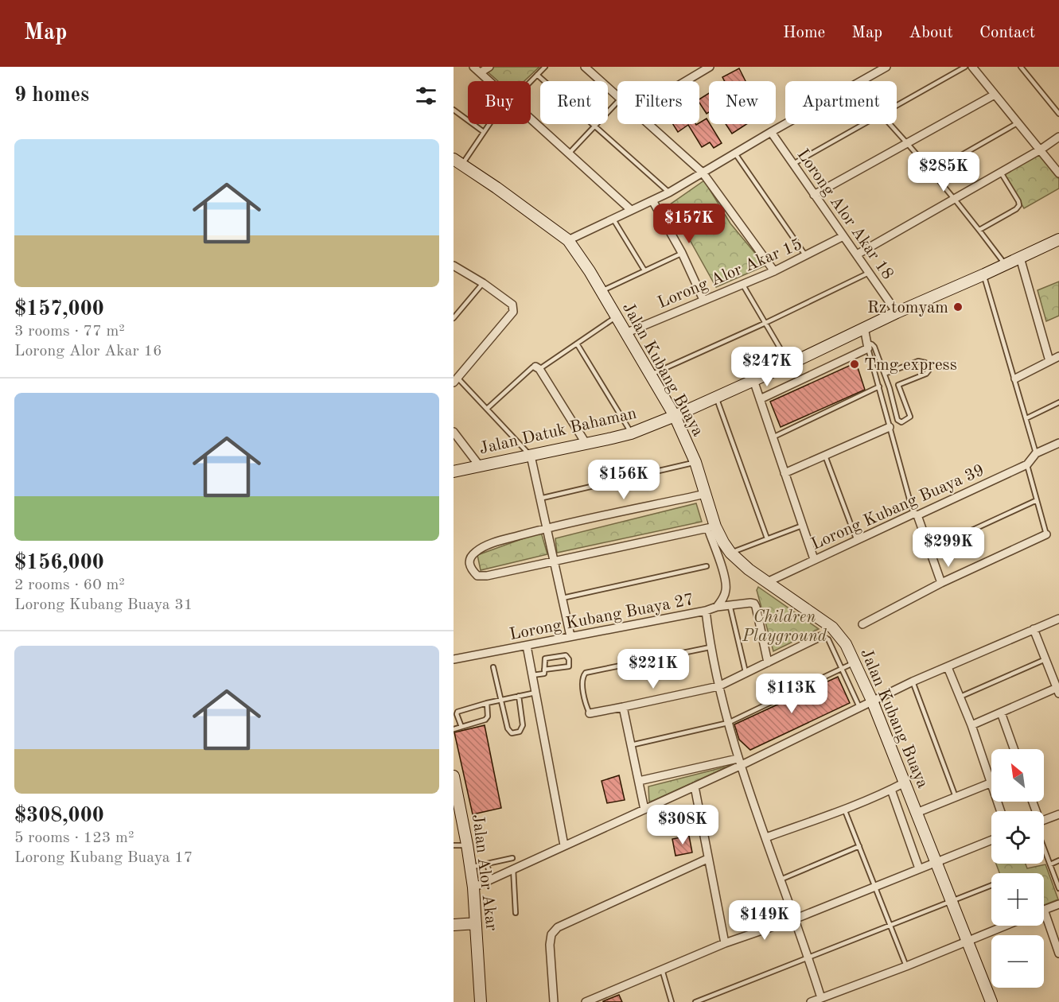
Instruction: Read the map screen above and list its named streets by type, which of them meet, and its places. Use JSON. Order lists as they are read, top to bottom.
{
  "streets": {
    "street": [
      "Lorong Alor Akar 18",
      "Lorong Alor Akar 15",
      "Jalan Kubang Buaya",
      "Jalan Datuk Bahaman",
      "Lorong Kubang Buaya 39",
      "Lorong Kubang Buaya 27",
      "Jalan Alor Akar"
    ]
  },
  "crossings": [
    ["Lorong Alor Akar 18", "Lorong Alor Akar 15"],
    ["Lorong Alor Akar 18", "Jalan Datuk Bahaman"],
    ["Lorong Alor Akar 15", "Jalan Kubang Buaya"],
    ["Jalan Kubang Buaya", "Jalan Datuk Bahaman"],
    ["Jalan Kubang Buaya", "Lorong Kubang Buaya 39"]
  ],
  "parks": ["Children Playground"],
  "places": ["Rz tomyam", "Tmg express"],
  "north": "top left",
  "page": {
    "header": "Map",
    "nav": [
      "Home",
      "Map",
      "About",
      "Contact"
    ],
    "heading": "9 homes",
    "chip": [
      "Buy",
      "Rent",
      "Filters",
      "New",
      "Apartment"
    ],
    "list": [
      {
        "name": "$157,000",
        "note": "3 rooms · 77 m² · Lorong Alor Akar 16"
      },
      {
        "name": "$156,000",
        "note": "2 rooms · 60 m² · Lorong Kubang Buaya 31"
      },
      {
        "name": "$308,000",
        "note": "5 rooms · 123 m² · Lorong Kubang Buaya 17"
      }
    ],
    "price": [
      "$285K",
      "$157K",
      "$247K",
      "$156K",
      "$299K",
      "$221K",
      "$113K",
      "$308K",
      "$149K"
    ],
    "map_buttons": ["+", "−"]
  }
}
